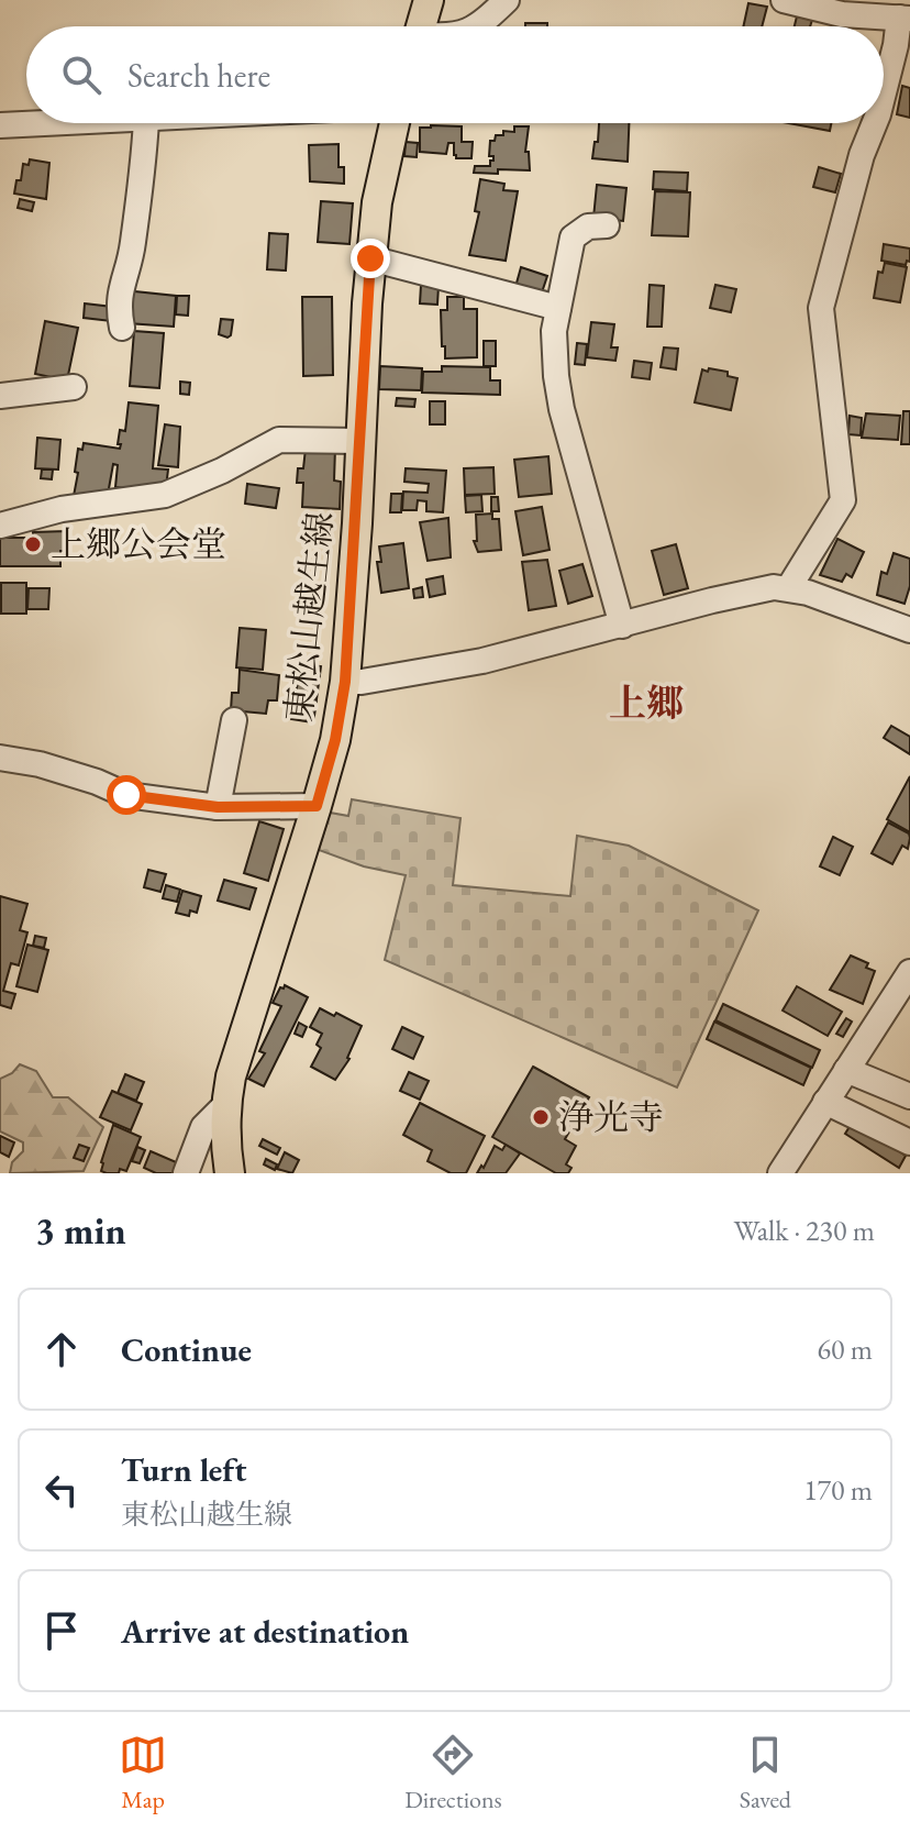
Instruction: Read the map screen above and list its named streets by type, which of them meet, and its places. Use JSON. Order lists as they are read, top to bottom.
{
  "streets": {
    "main road": ["東松山越生線"]
  },
  "districts": ["上郷"],
  "places": ["上郷公会堂", "浄光寺"],
  "page": {
    "search": "Search here",
    "heading": ["3 min", "Walk · 230 m"],
    "list": [
      ["Continue", "60 m"],
      ["Turn left", "東松山越生線", "170 m"],
      "Arrive at destination"
    ],
    "nav": ["Map", "Directions", "Saved"]
  }
}
